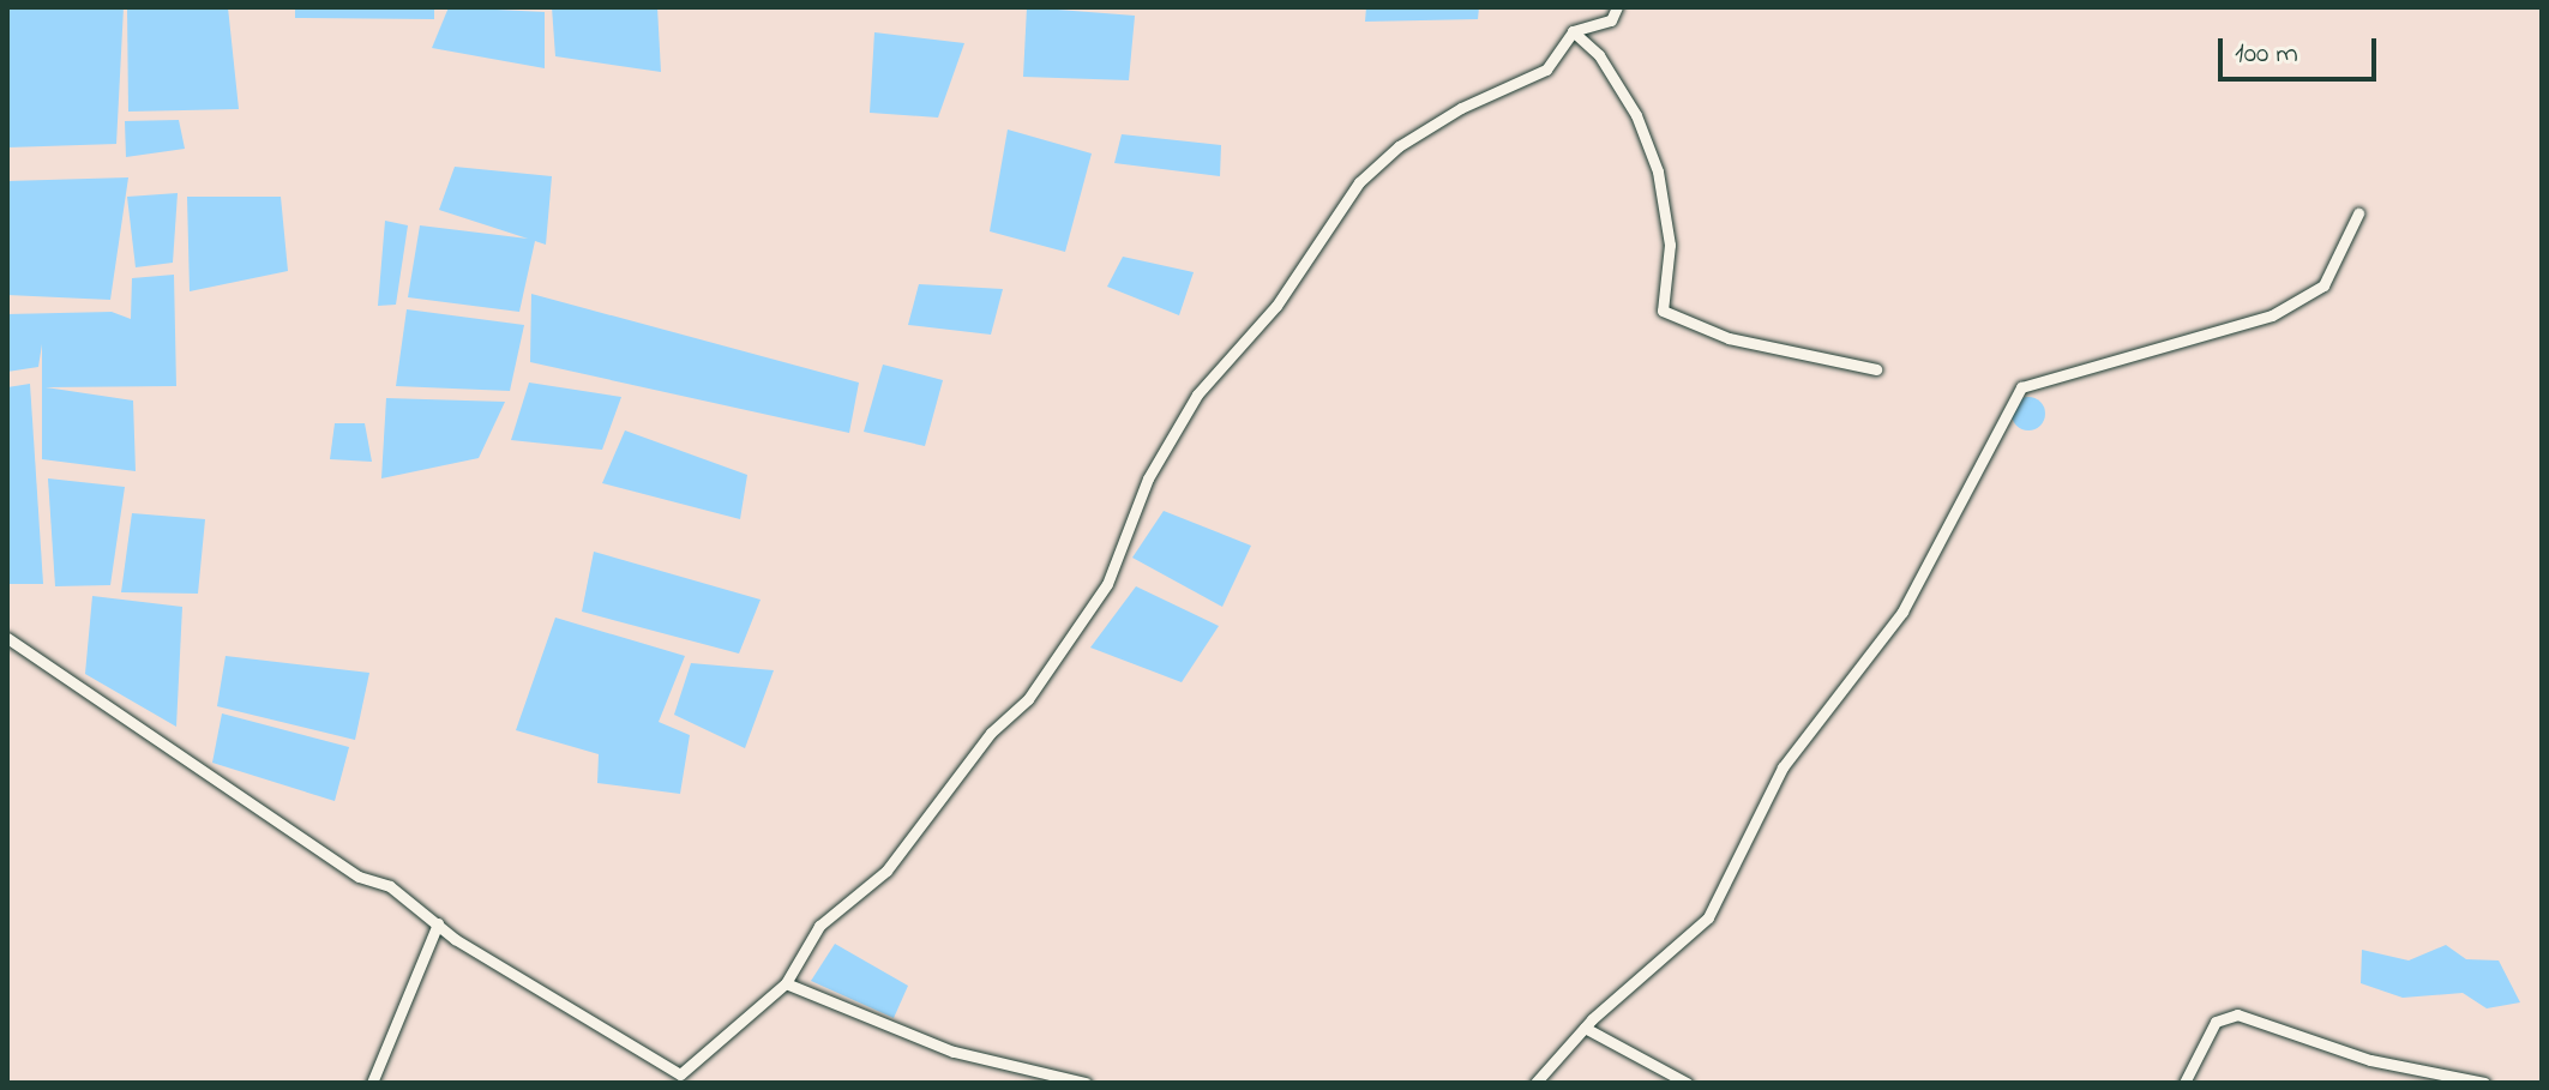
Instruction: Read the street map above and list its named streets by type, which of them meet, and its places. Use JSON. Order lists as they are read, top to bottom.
{
  "scale_bar": "100 m"
}
